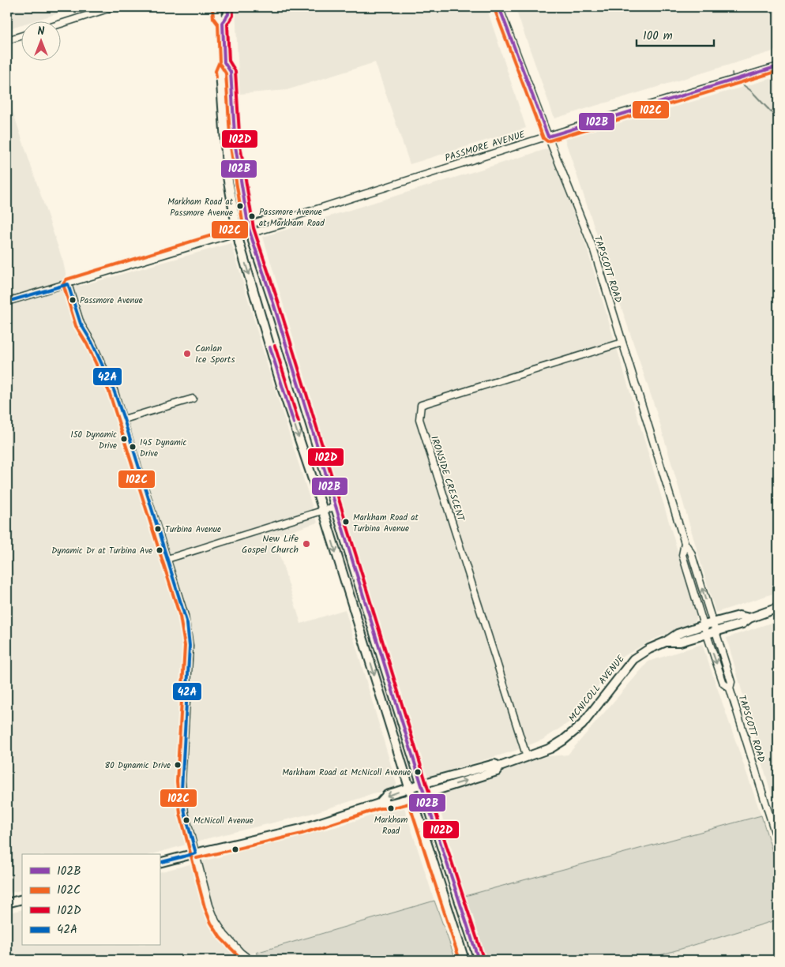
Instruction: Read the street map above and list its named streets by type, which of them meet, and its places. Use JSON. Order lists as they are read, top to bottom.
{
  "streets": {
    "main road": ["MCNICOLL AVENUE"],
    "street": ["PASSMORE AVENUE", "TAPSCOTT ROAD", "IRONSIDE CRESCENT"]
  },
  "crossings": [
    ["PASSMORE AVENUE", "TAPSCOTT ROAD"],
    ["TAPSCOTT ROAD", "IRONSIDE CRESCENT"],
    ["TAPSCOTT ROAD", "MCNICOLL AVENUE"],
    ["IRONSIDE CRESCENT", "MCNICOLL AVENUE"]
  ],
  "places": [
    "Markham Road at Passmore Avenue",
    "Passmore Avenue at Markham Road",
    "Passmore Avenue",
    "Canlan Ice Sports",
    "150 Dynamic Drive",
    "145 Dynamic Drive",
    "Markham Road at Turbina Avenue",
    "Turbina Avenue",
    "New Life Gospel Church",
    "Dynamic Dr at Turbina Ave",
    "80 Dynamic Drive",
    "Markham Road at McNicoll Avenue",
    "Markham Road",
    "McNicoll Avenue"
  ],
  "lines": [
    "transit line 102B",
    "transit line 102D",
    "transit line 102C",
    "transit line 42A"
  ],
  "legend": [
    "102B",
    "102C",
    "102D",
    "42A"
  ],
  "scale_bar": "100 m",
  "north": "top"
}
